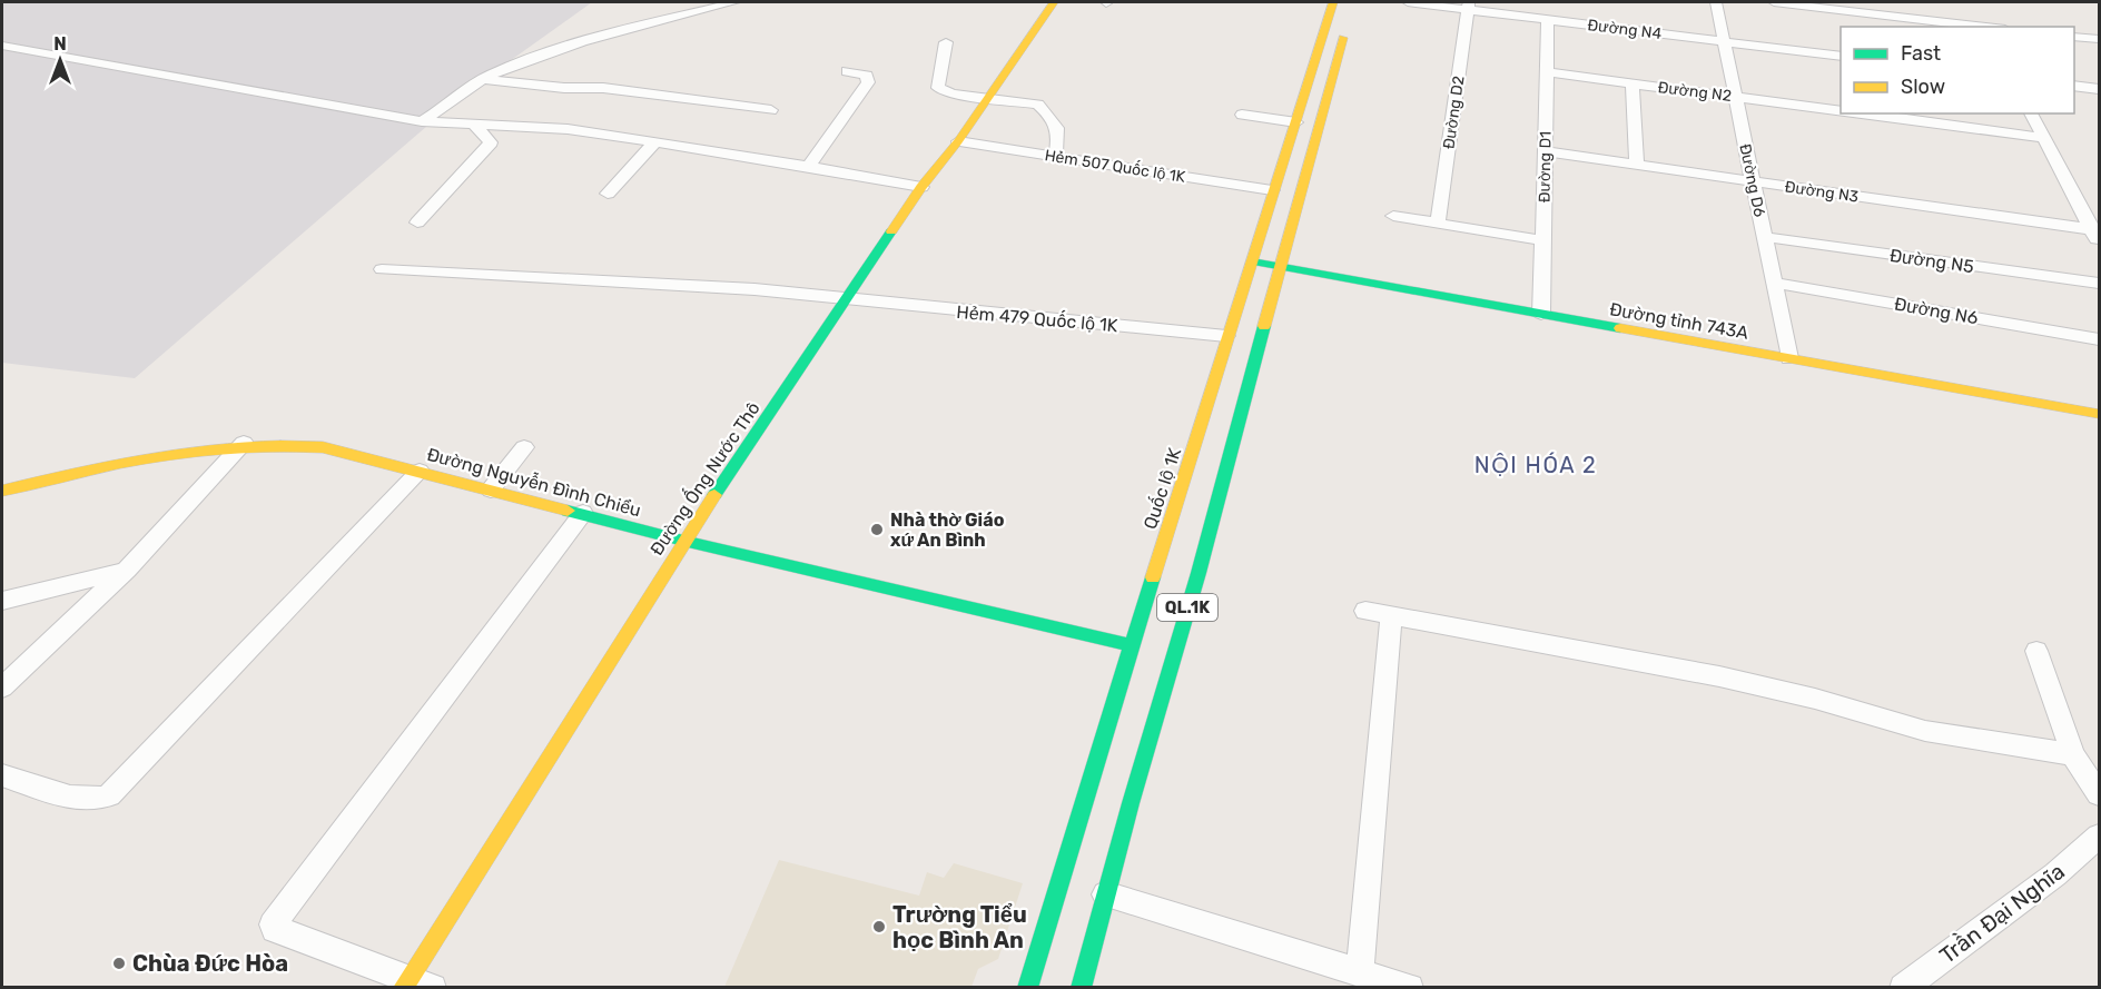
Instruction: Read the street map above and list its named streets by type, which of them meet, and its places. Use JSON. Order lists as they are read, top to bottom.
{
  "streets": {
    "main road": [
      "Đường tỉnh 743A",
      "Đường Ống Nước Thô",
      "Đường Nguyễn Đình Chiểu",
      "Quốc lộ 1K",
      "QL.1K"
    ],
    "street": [
      "Đường N4",
      "Đường N2",
      "Đường D2",
      "Hẻm 507 Quốc lộ 1K",
      "Đường D1",
      "Đường D6",
      "Đường N3",
      "Đường N5",
      "Đường N6",
      "Hẻm 479 Quốc lộ 1K",
      "Trần Đại Nghĩa"
    ]
  },
  "crossings": [
    ["Đường N4", "Đường D2"],
    ["Đường N4", "Đường D1"],
    ["Đường N4", "Đường D6"],
    ["Đường N2", "Đường D1"],
    ["Đường N2", "Đường D6"],
    ["Hẻm 507 Quốc lộ 1K", "Đường Ống Nước Thô"],
    ["Hẻm 507 Quốc lộ 1K", "Quốc lộ 1K"],
    ["Đường D1", "Đường N3"],
    ["Đường D1", "Đường tỉnh 743A"],
    ["Đường D6", "Đường N3"],
    ["Đường D6", "Đường N5"],
    ["Đường D6", "Đường N6"],
    ["Đường D6", "Đường tỉnh 743A"],
    ["Hẻm 479 Quốc lộ 1K", "Đường Ống Nước Thô"],
    ["Hẻm 479 Quốc lộ 1K", "Quốc lộ 1K"],
    ["Đường tỉnh 743A", "Quốc lộ 1K"],
    ["Đường tỉnh 743A", "QL.1K"],
    ["Đường Ống Nước Thô", "Đường Nguyễn Đình Chiểu"],
    ["Đường Nguyễn Đình Chiểu", "Quốc lộ 1K"]
  ],
  "districts": ["NỘI HÓA 2"],
  "places": ["Nhà thờ Giáo xứ An Bình", "Trường Tiểu học Bình An", "Chùa Đức Hòa"],
  "legend": ["Fast", "Slow"],
  "north": "top"
}
